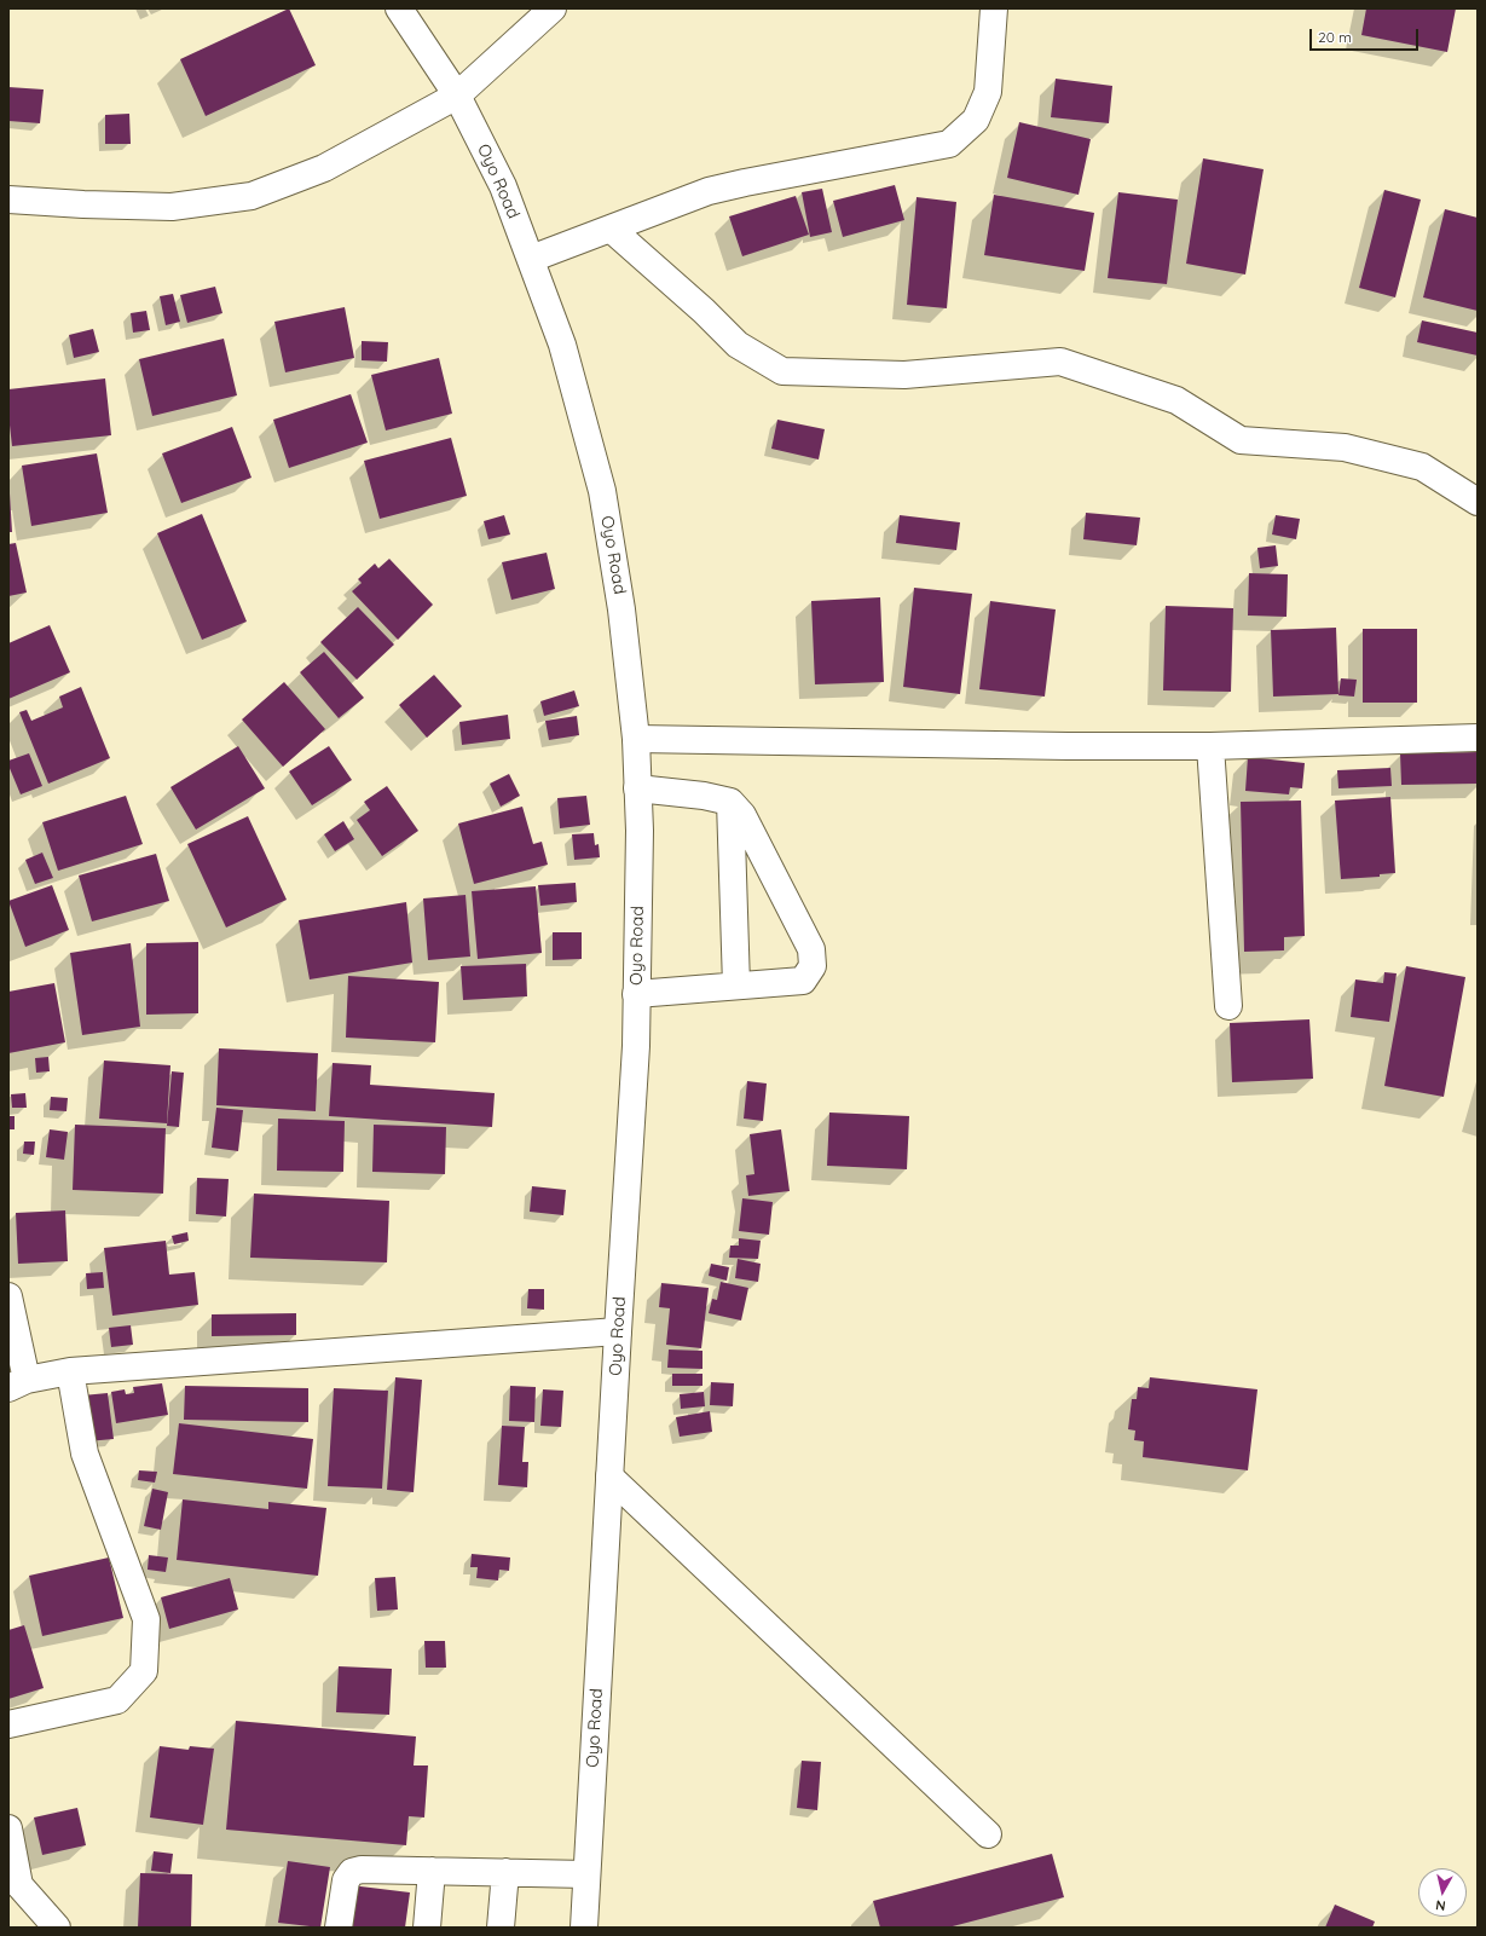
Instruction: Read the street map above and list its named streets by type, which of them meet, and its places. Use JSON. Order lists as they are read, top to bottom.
{
  "streets": {
    "main road": ["Oyo Road"]
  },
  "scale_bar": "20 m",
  "north": "bottom"
}
